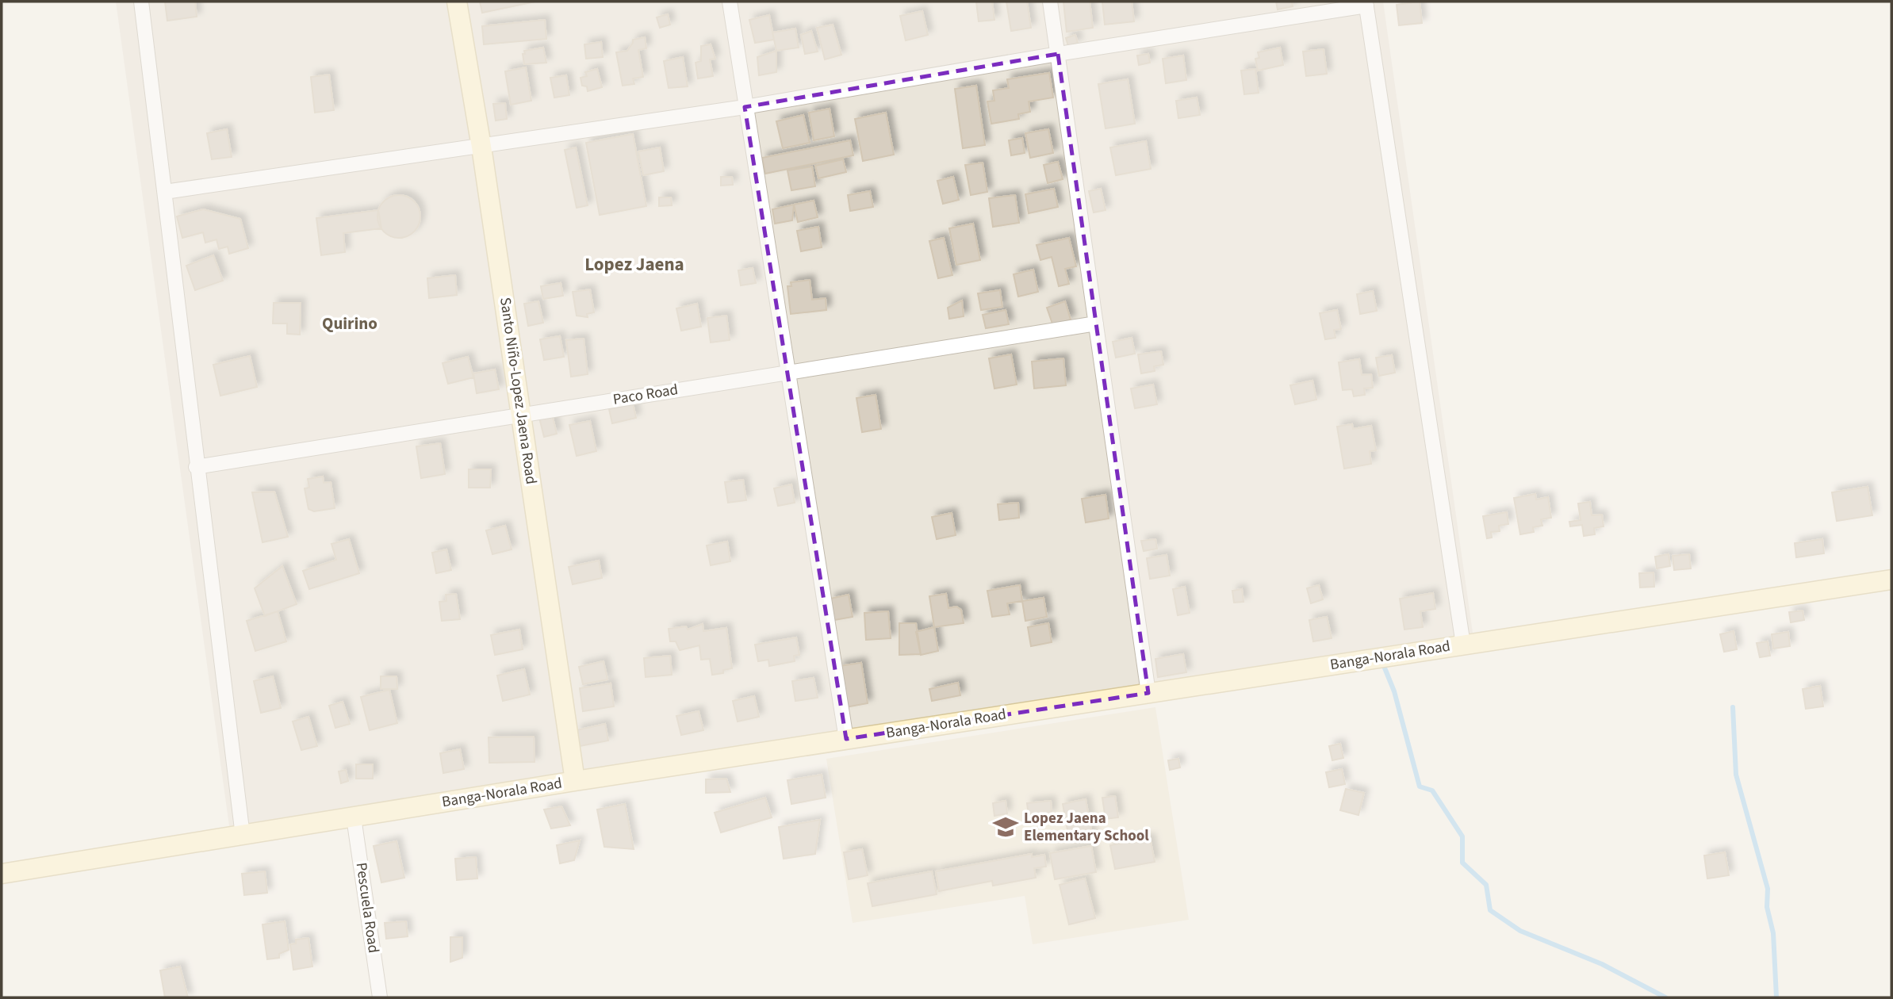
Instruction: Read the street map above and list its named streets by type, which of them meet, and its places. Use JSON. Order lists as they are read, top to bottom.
{
  "streets": {
    "main road": ["Santo Niño-Lopez Jaena Road", "Banga-Norala Road"],
    "street": ["Paco Road", "Pescuela Road"]
  },
  "crossings": [
    ["Santo Niño-Lopez Jaena Road", "Paco Road"],
    ["Santo Niño-Lopez Jaena Road", "Banga-Norala Road"],
    ["Banga-Norala Road", "Pescuela Road"]
  ],
  "districts": ["Lopez Jaena", "Quirino"],
  "places": {
    "school or university": ["Lopez Jaena Elementary School"]
  }
}
